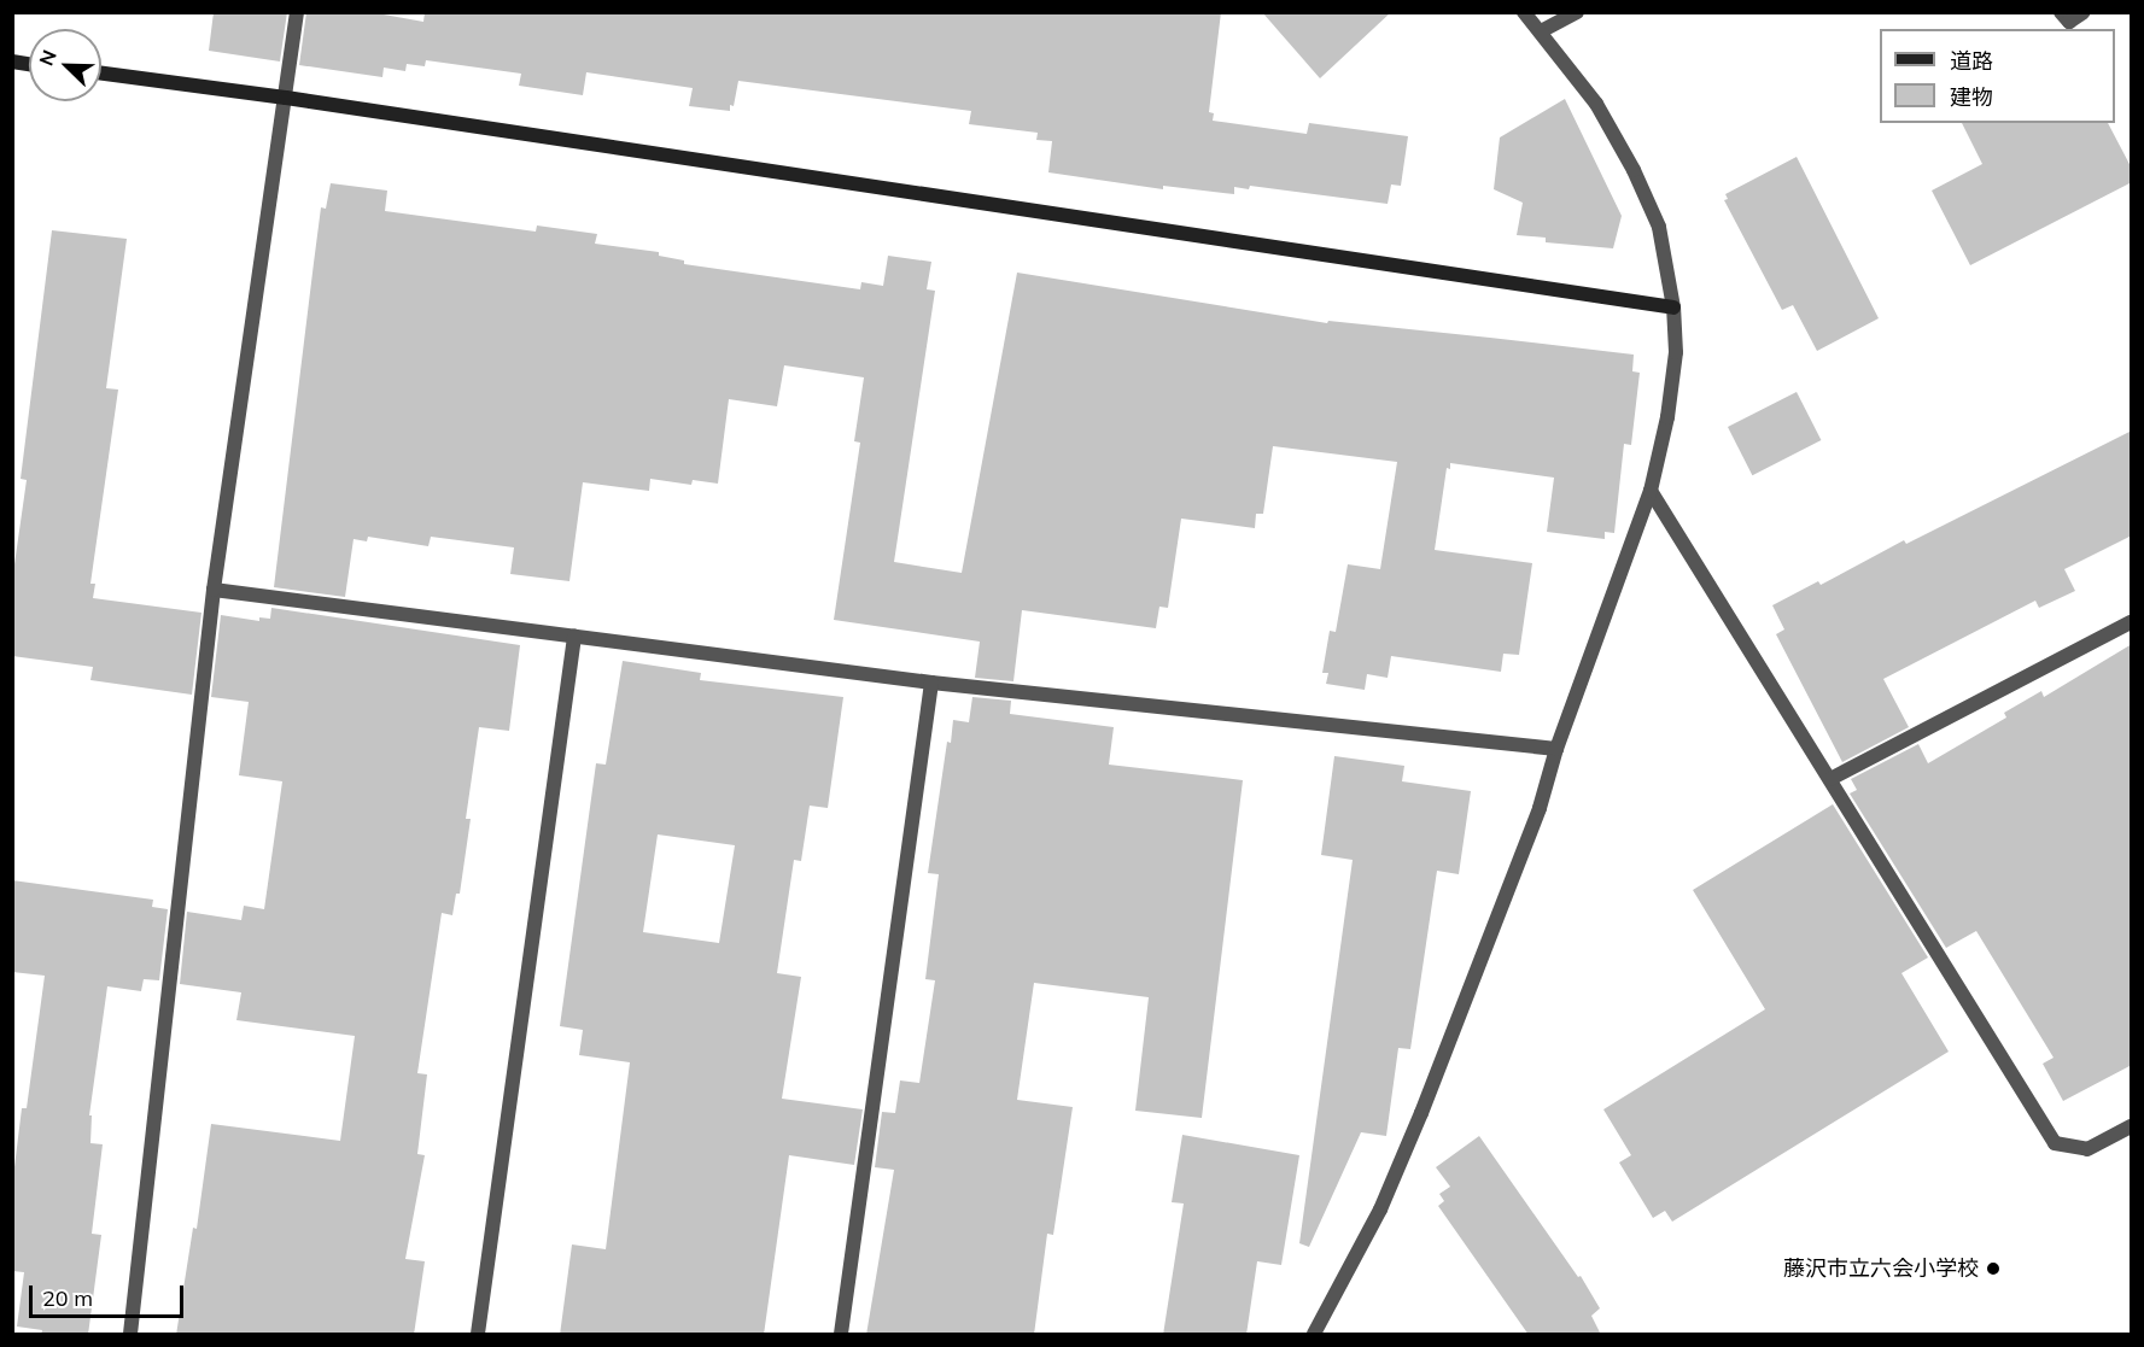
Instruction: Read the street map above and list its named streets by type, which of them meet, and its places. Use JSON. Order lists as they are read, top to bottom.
{
  "places": ["藤沢市立六会小学校"],
  "legend": ["道路", "建物"],
  "scale_bar": "20 m",
  "north": "top left"
}
